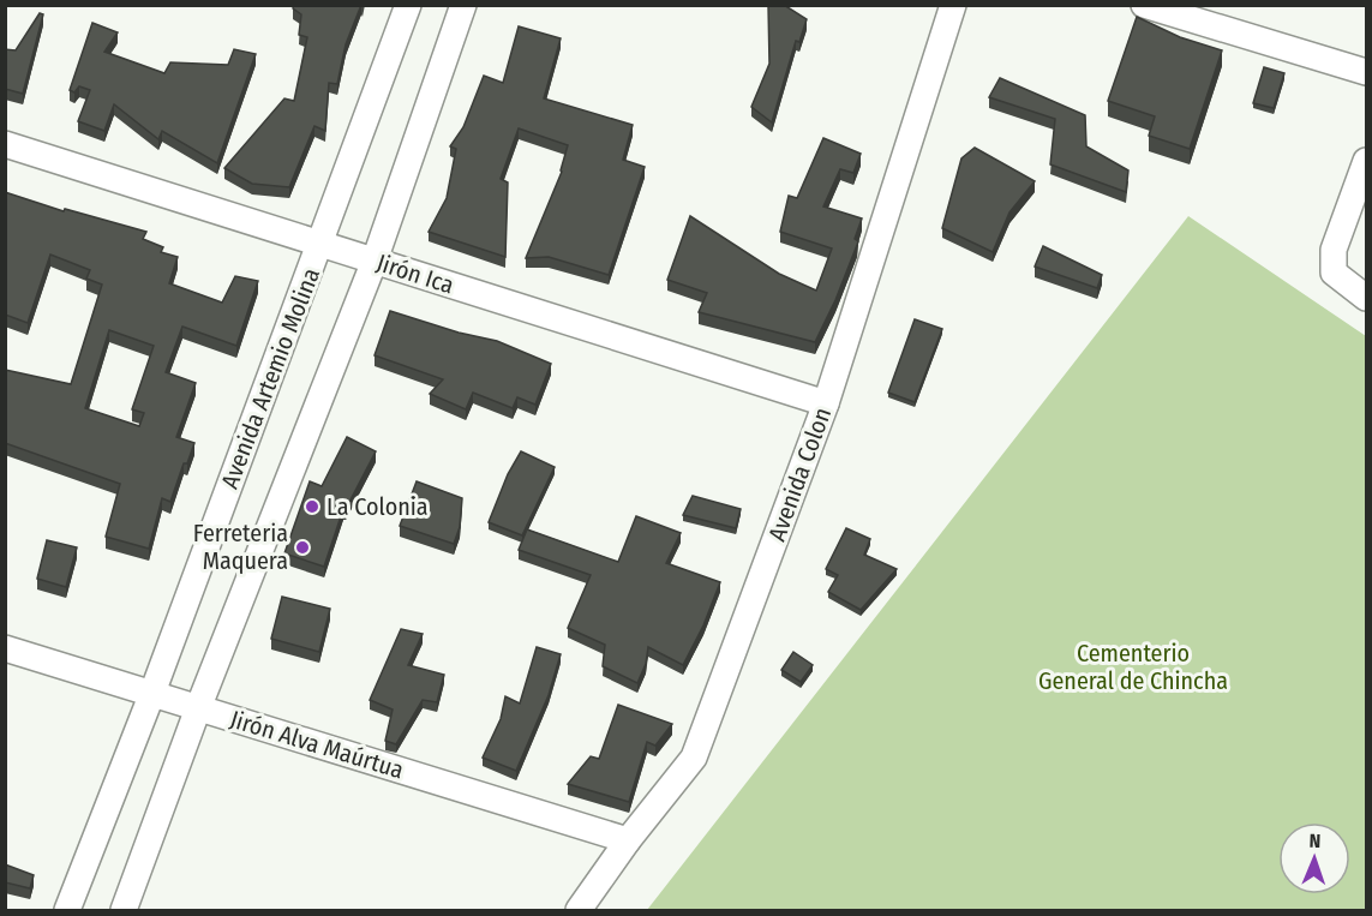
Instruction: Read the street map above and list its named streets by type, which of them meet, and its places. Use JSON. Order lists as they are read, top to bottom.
{
  "streets": {
    "street": [
      "Jirón Ica",
      "Avenida Artemio Molina",
      "Avenida Colon",
      "Jirón Alva Maúrtua"
    ]
  },
  "crossings": [
    ["Jirón Ica", "Avenida Artemio Molina"],
    ["Jirón Ica", "Avenida Colon"],
    ["Avenida Artemio Molina", "Jirón Alva Maúrtua"],
    ["Avenida Colon", "Jirón Alva Maúrtua"]
  ],
  "parks": ["Cementerio General de Chincha"],
  "places": ["La Colonia", "Ferreteria Maquera"],
  "north": "top"
}
